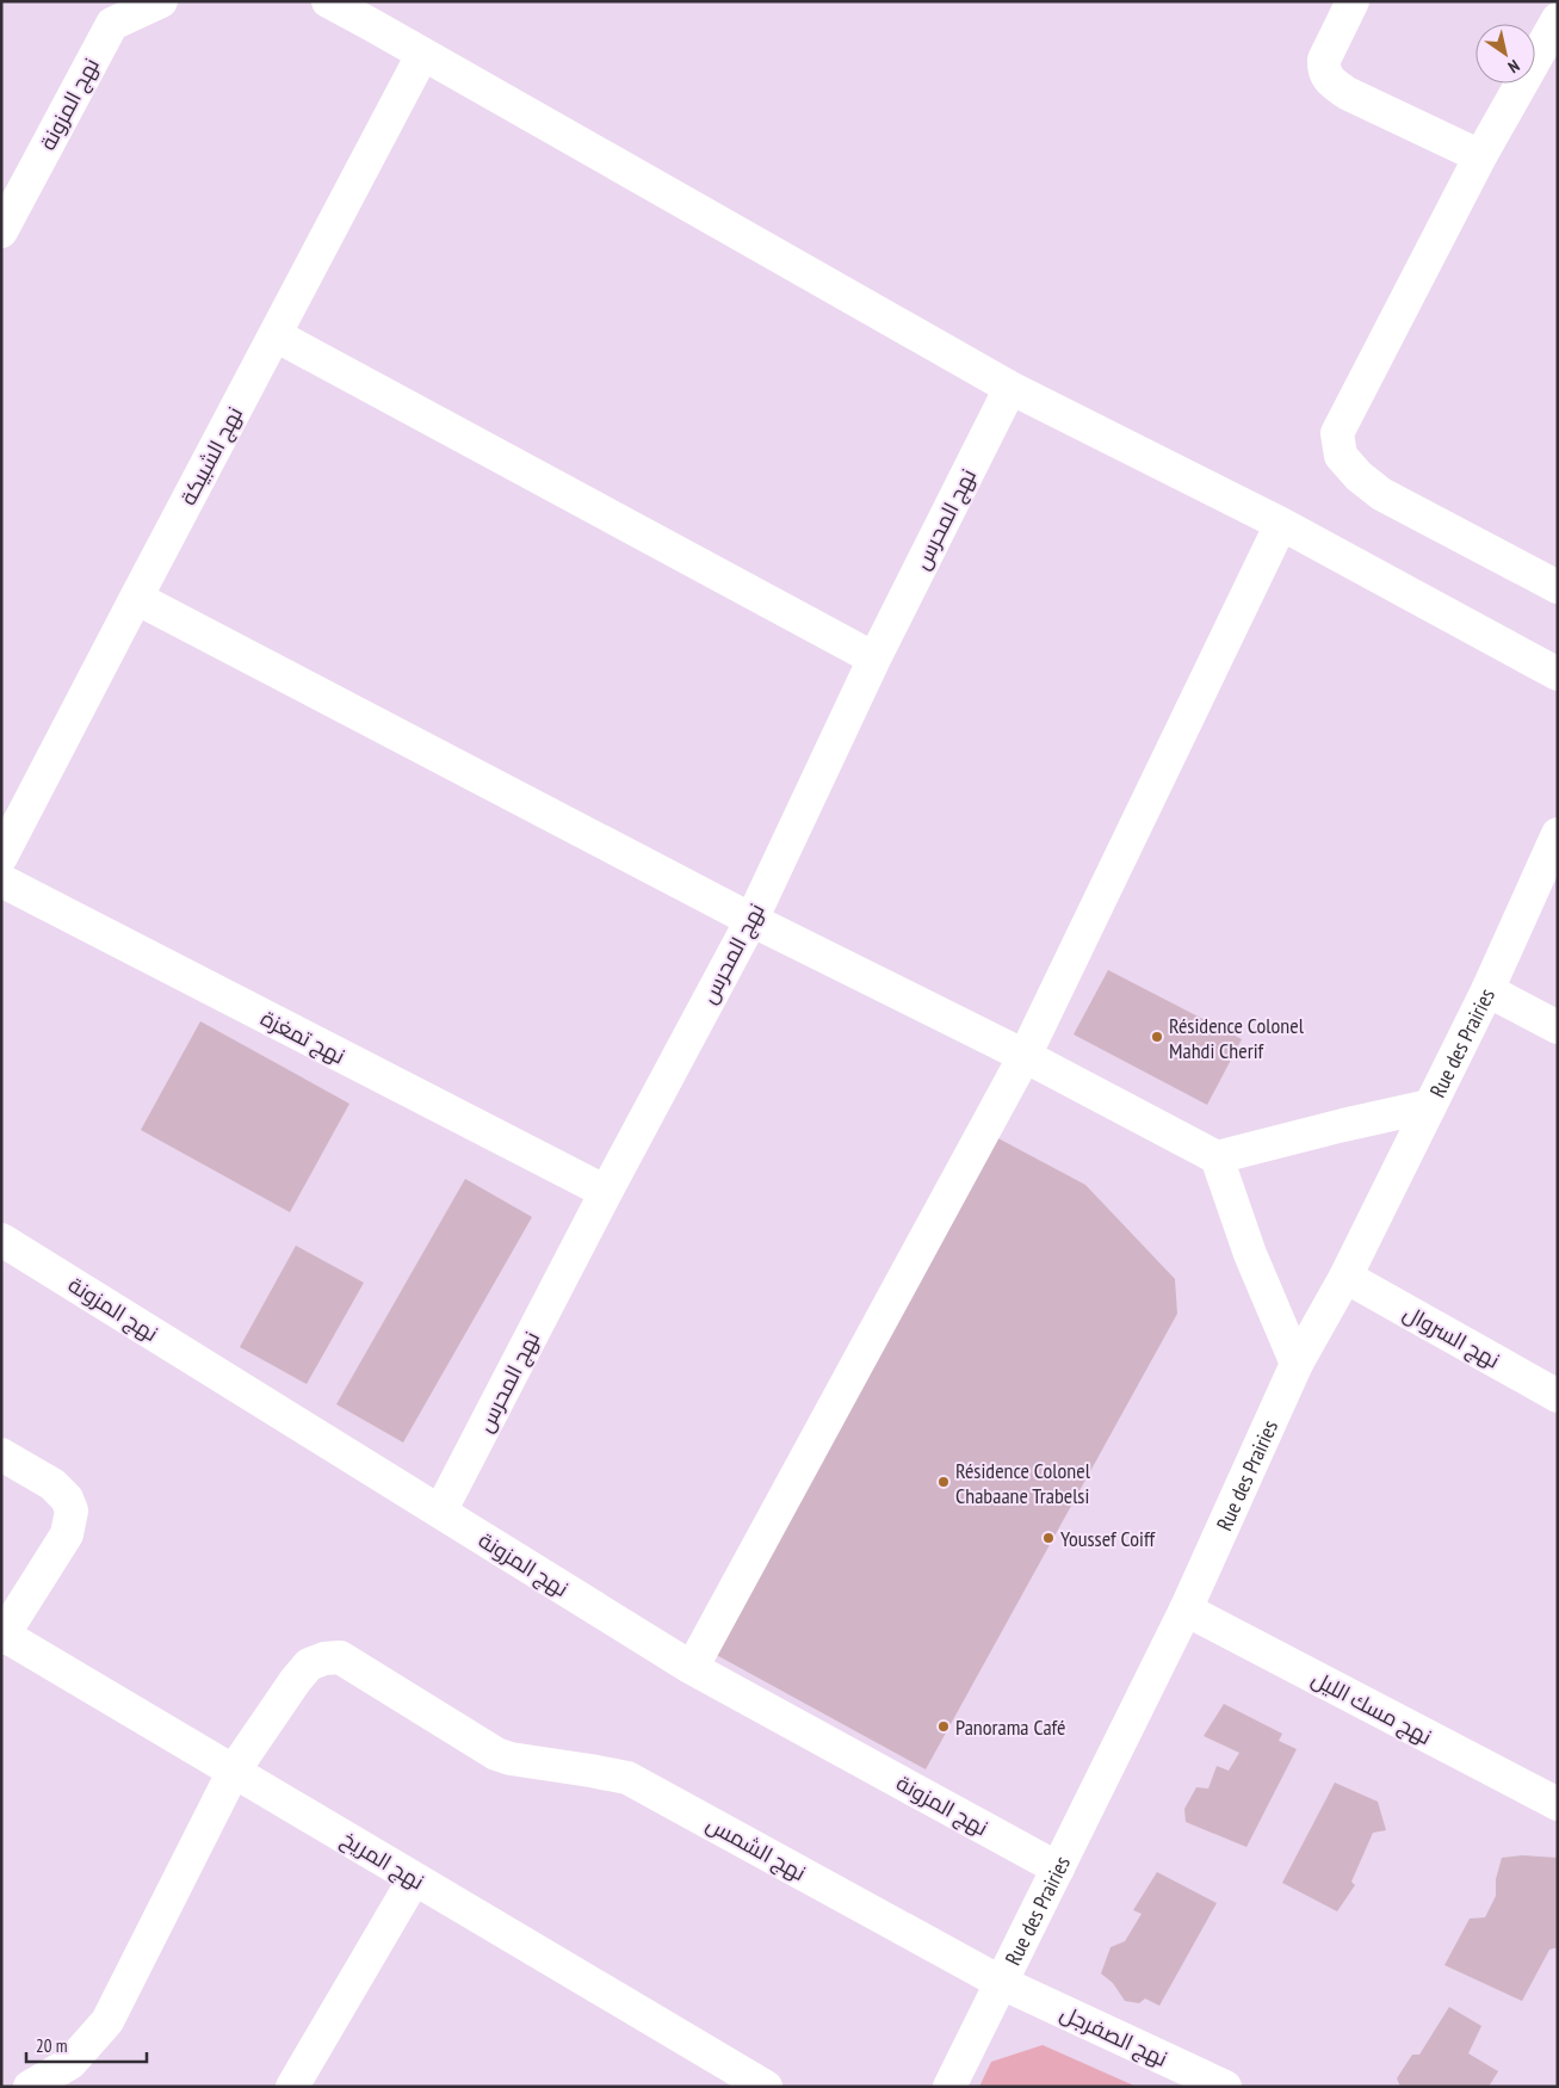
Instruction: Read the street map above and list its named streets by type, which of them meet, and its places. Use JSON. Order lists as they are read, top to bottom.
{
  "streets": {
    "street": [
      "نهج المزونة",
      "نهج الشبيكة",
      "نهج المحرس",
      "نهج تمغزة",
      "Rue des Prairies",
      "نهج السروال",
      "نهج مسك الليل",
      "نهج الشمس",
      "نهج المريخ",
      "نهج الصفرجل"
    ]
  },
  "crossings": [
    ["نهج المزونة", "نهج المحرس"],
    ["نهج المزونة", "Rue des Prairies"],
    ["نهج المحرس", "نهج تمغزة"],
    ["Rue des Prairies", "نهج السروال"],
    ["Rue des Prairies", "نهج مسك الليل"],
    ["Rue des Prairies", "نهج الشمس"],
    ["Rue des Prairies", "نهج الصفرجل"],
    ["نهج الشمس", "نهج المريخ"],
    ["نهج الشمس", "نهج الصفرجل"]
  ],
  "places": [
    "Résidence Colonel Mahdi Cherif",
    "Résidence Colonel Chabaane Trabelsi",
    "Youssef Coiff",
    "Panorama Café"
  ],
  "scale_bar": "20 m",
  "north": "bottom right"
}
